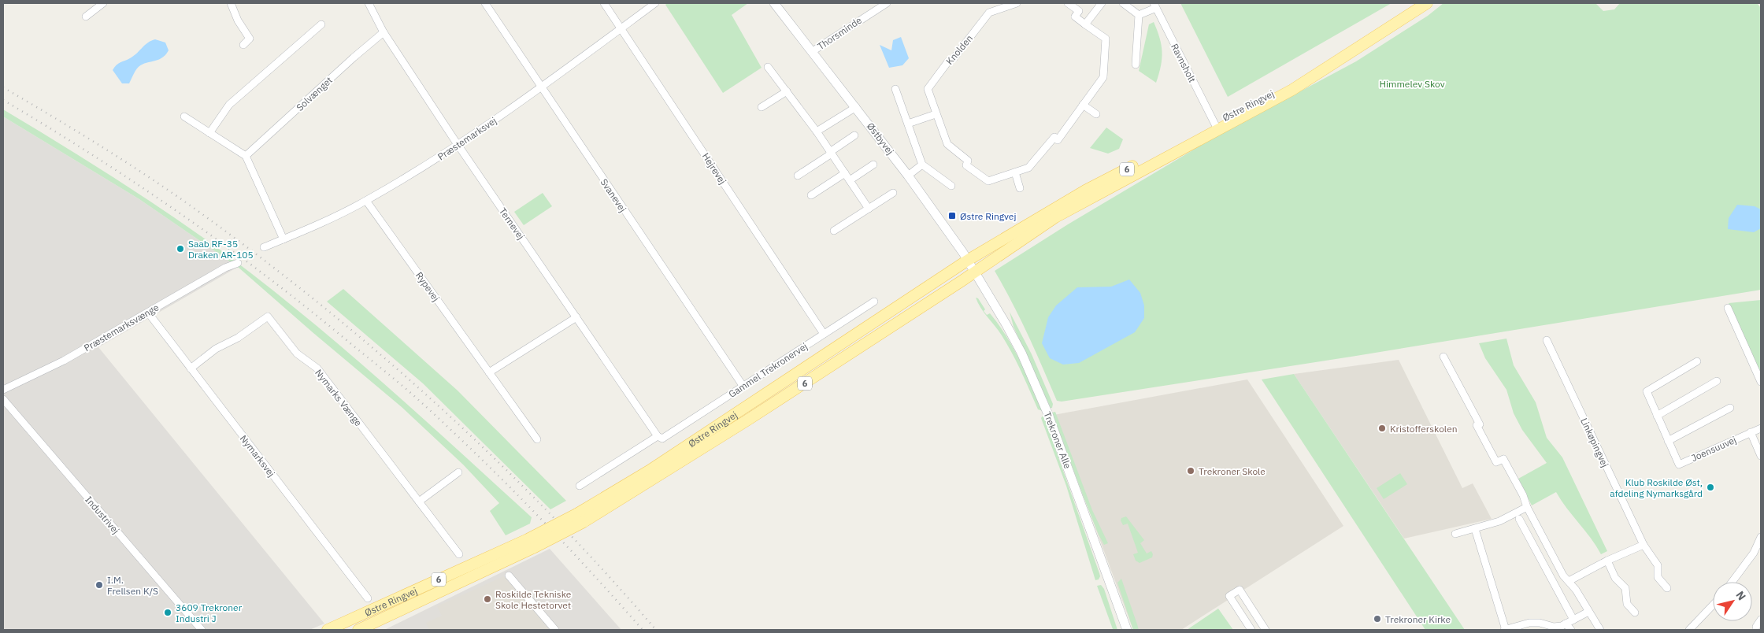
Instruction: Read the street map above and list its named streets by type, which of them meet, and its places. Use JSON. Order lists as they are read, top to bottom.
{
  "streets": {
    "main road": ["Østre Ringvej", "6"],
    "street": [
      "Thorsminde",
      "Knolden",
      "Ravnsholt",
      "Solvænget",
      "Præstemarksvej",
      "Østbyvej",
      "Hejrevej",
      "Svanevej",
      "Ternevej",
      "Rypevej",
      "Præstemarksvænge",
      "Gammel Trekronervej",
      "Nymarks Vænge",
      "Trekroner Alle",
      "Linkøpingvej",
      "Joensuuvej",
      "Nymarksvej",
      "Industrivej"
    ]
  },
  "crossings": [
    ["Thorsminde", "Østbyvej"],
    ["Ravnsholt", "Østre Ringvej"],
    ["Solvænget", "Ternevej"],
    ["Østre Ringvej", "Østbyvej"],
    ["Østre Ringvej", "Trekroner Alle"],
    ["Præstemarksvej", "Hejrevej"],
    ["Præstemarksvej", "Svanevej"],
    ["Præstemarksvej", "Ternevej"],
    ["Præstemarksvej", "Rypevej"],
    ["Østbyvej", "Trekroner Alle"],
    ["Hejrevej", "Gammel Trekronervej"],
    ["Svanevej", "Gammel Trekronervej"],
    ["Ternevej", "Gammel Trekronervej"],
    ["Præstemarksvænge", "Nymarksvej"],
    ["Nymarks Vænge", "Nymarksvej"]
  ],
  "parks": ["Himmelev Skov"],
  "places": {
    "transit": ["Østre Ringvej"],
    "other": [
      "Saab RF-35 Draken AR-105",
      "Kristofferskolen",
      "Trekroner Skole",
      "Klub Roskilde Øst, afdeling Nymarksgård",
      "I.M. Frellsen K/S",
      "Roskilde Tekniske Skole Hestetorvet",
      "3609 Trekroner Industri J",
      "Trekroner Kirke"
    ]
  },
  "north": "top right"
}
